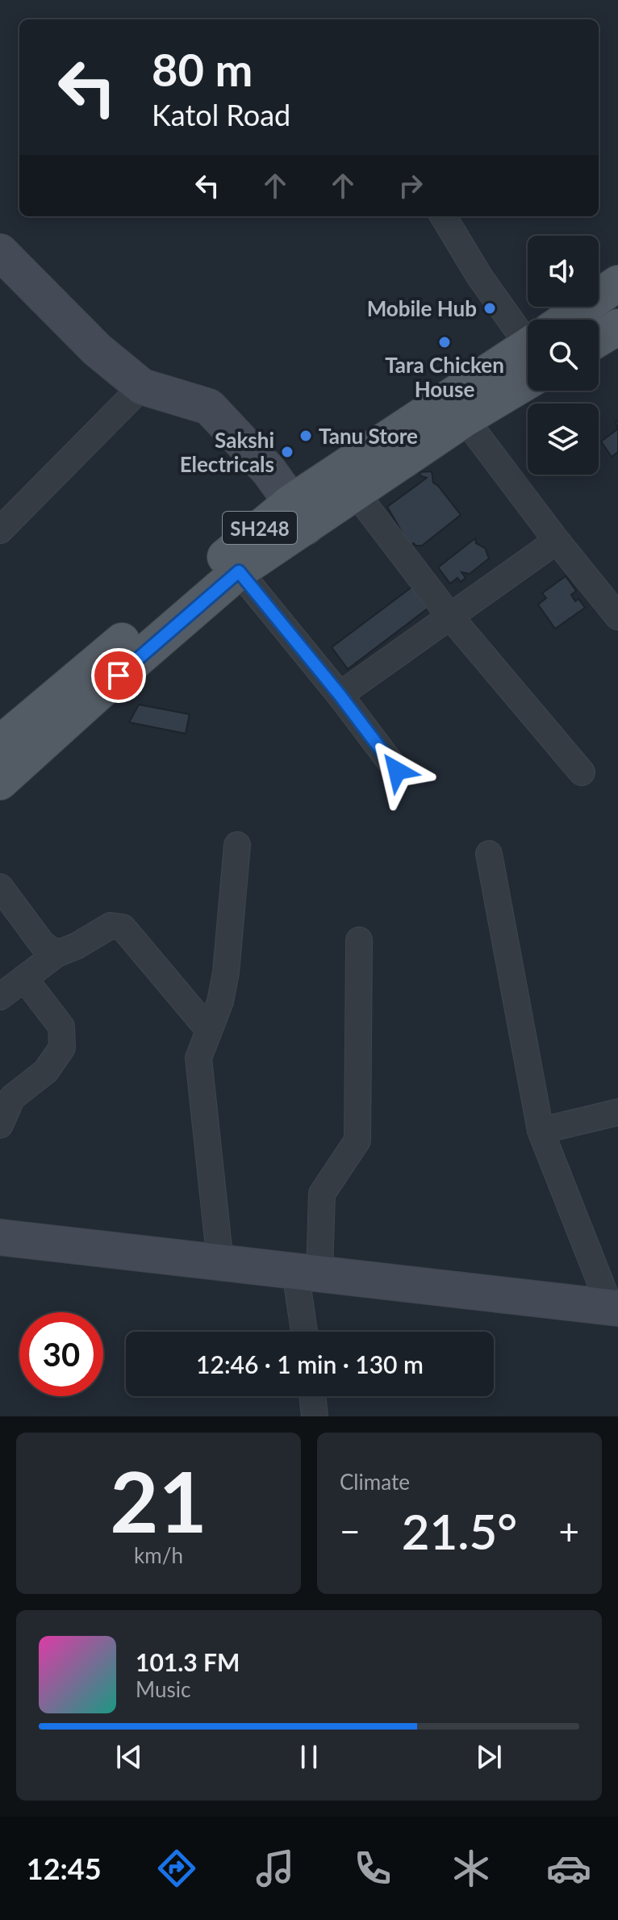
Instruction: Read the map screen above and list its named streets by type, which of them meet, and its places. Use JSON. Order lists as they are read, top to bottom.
{
  "streets": {
    "main road": ["SH248"]
  },
  "places": [
    "Mobile Hub",
    "Tara Chicken House",
    "Tanu Store",
    "Sakshi Electricals"
  ],
  "page": {
    "turn": ["80 m", "Katol Road"],
    "limit": "30",
    "trip": "12:46 · 1 min · 130 m",
    "tile": [
      ["21", "km/h"],
      "Climate"
    ],
    "heat": ["−", "21.5°", "+"],
    "song": ["101.3 FM", "Music"],
    "tabs": "12:45"
  }
}
